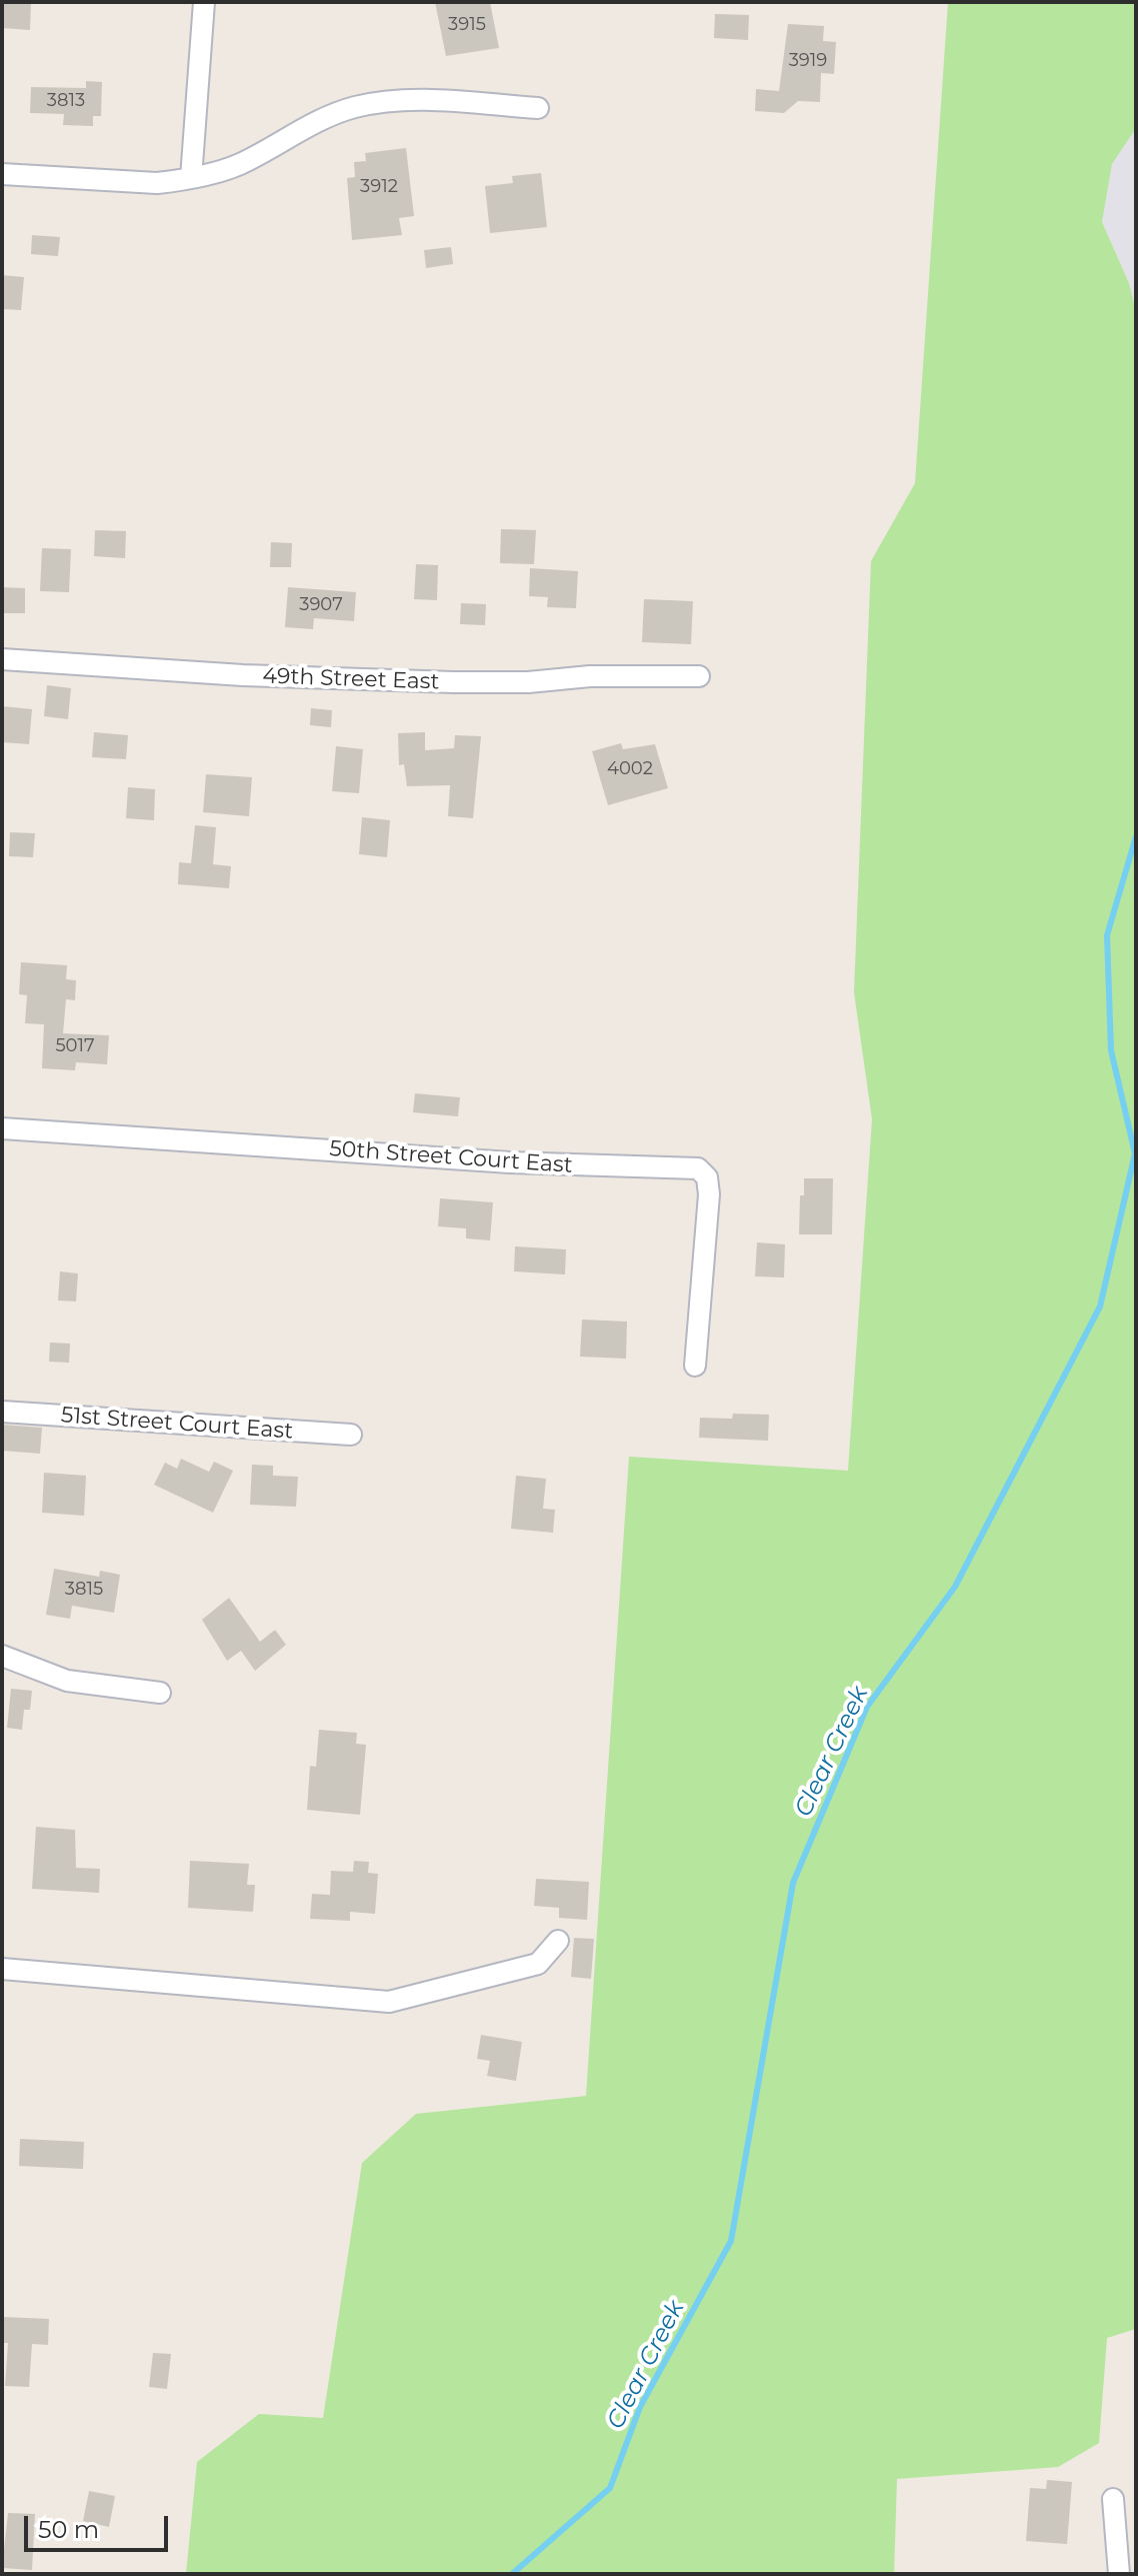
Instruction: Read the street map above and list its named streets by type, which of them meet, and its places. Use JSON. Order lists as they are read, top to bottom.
{
  "streets": {
    "street": ["49th Street East", "50th Street Court East", "51st Street Court East"]
  },
  "water": ["Clear Creek"],
  "house_numbers": [
    "3915",
    "3919",
    "3813",
    "3912",
    "3907",
    "4002",
    "5017",
    "3815"
  ],
  "scale_bar": "50 m"
}
